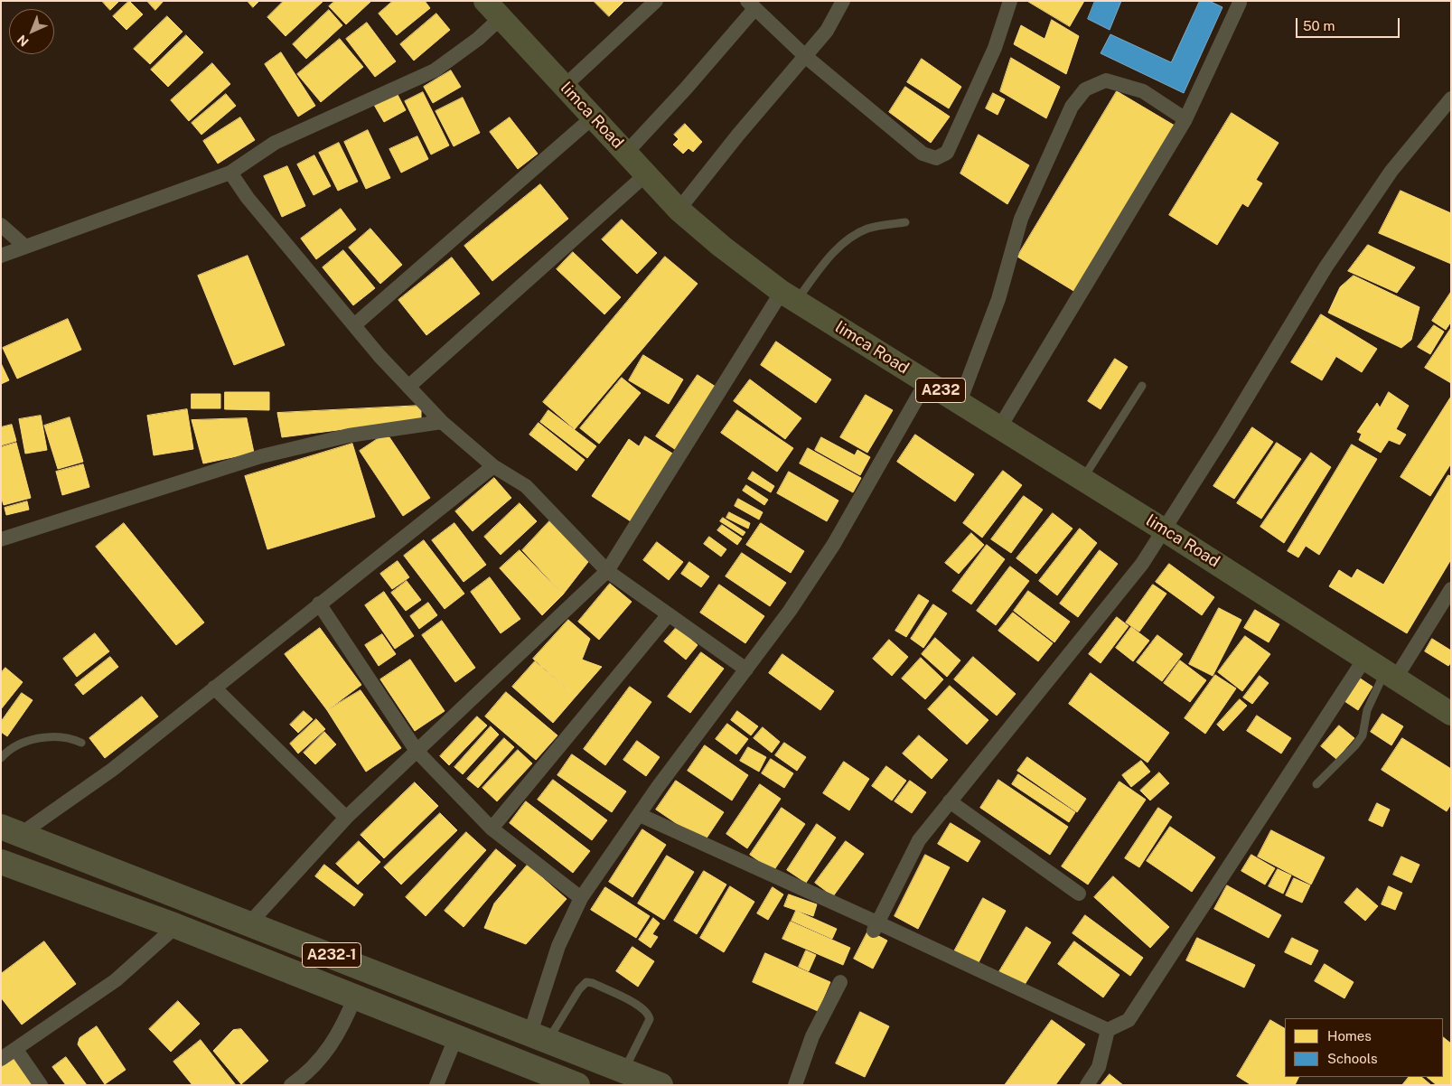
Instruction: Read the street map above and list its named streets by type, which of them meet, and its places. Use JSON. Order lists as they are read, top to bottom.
{
  "streets": {
    "highway": ["A232-1"],
    "main road": ["limca Road", "A232"]
  },
  "legend": ["Homes", "Schools"],
  "scale_bar": "50 m",
  "north": "bottom left"
}
